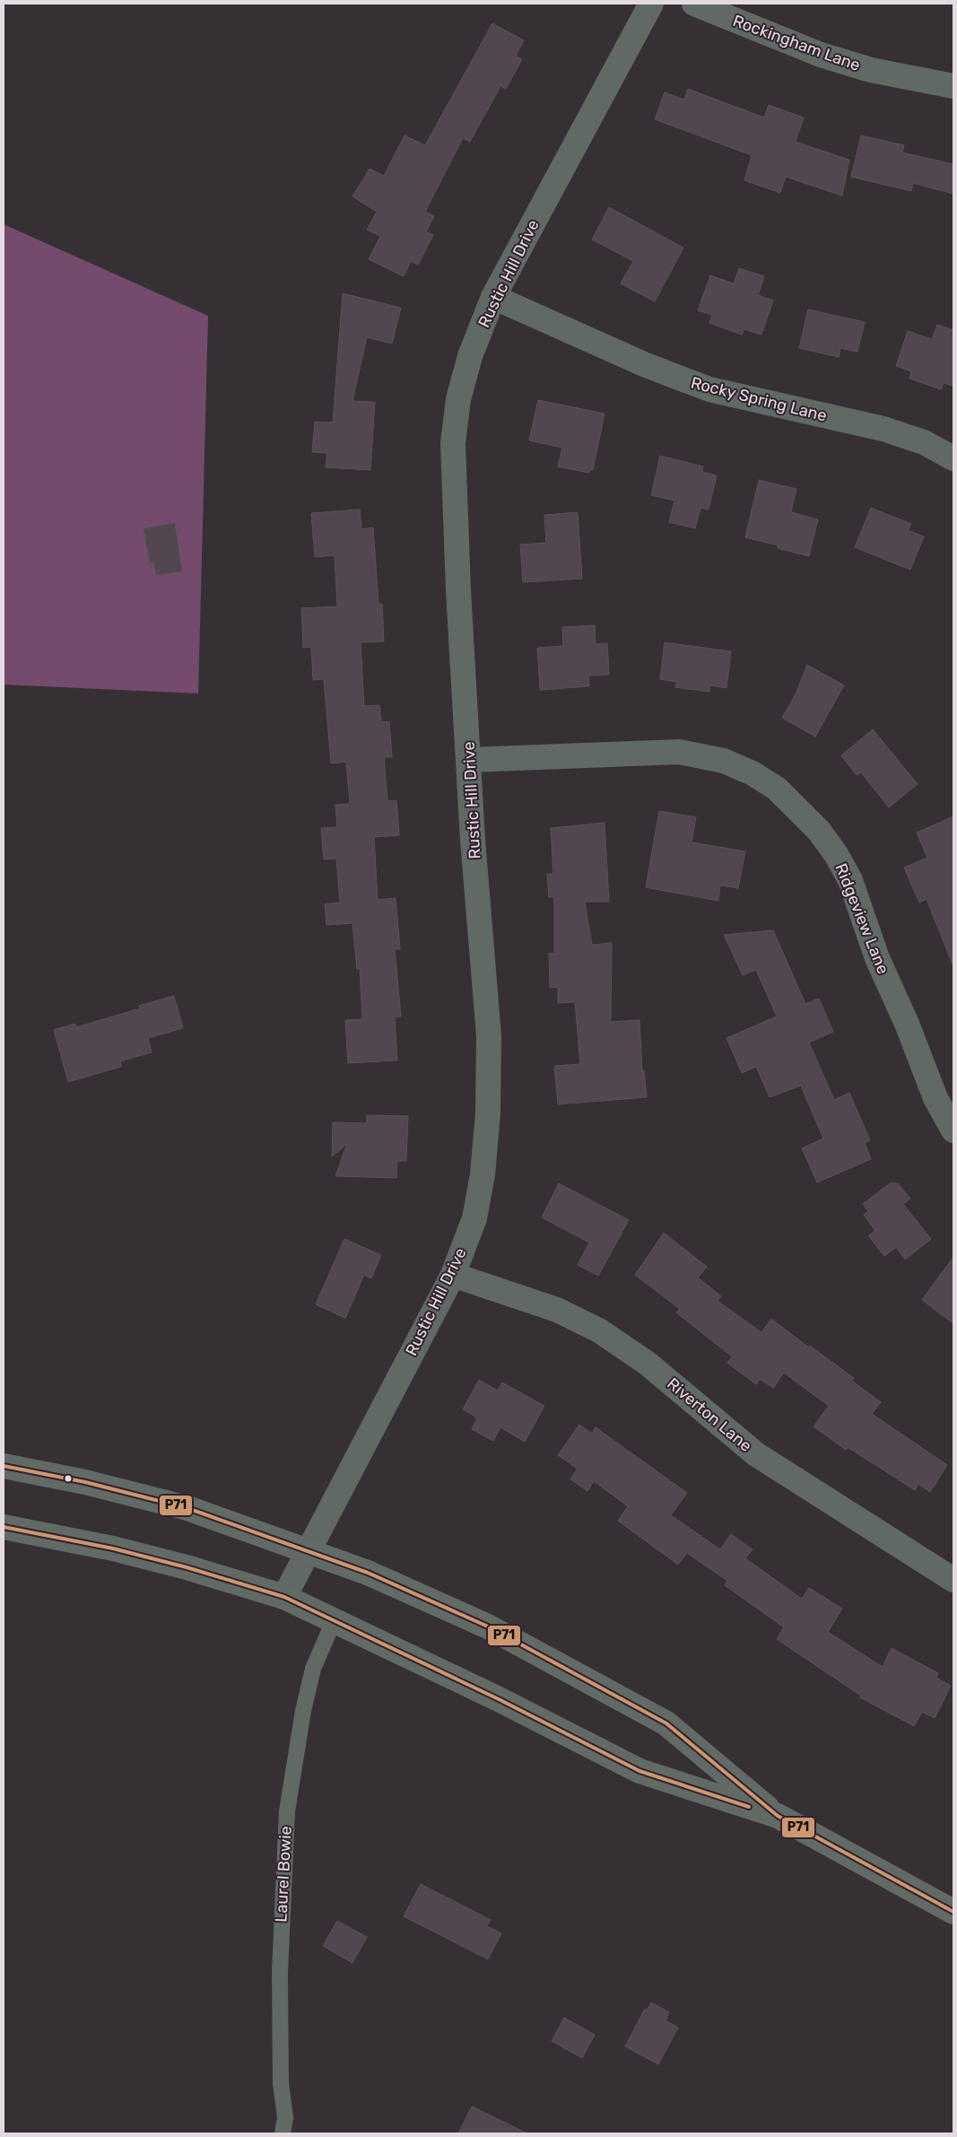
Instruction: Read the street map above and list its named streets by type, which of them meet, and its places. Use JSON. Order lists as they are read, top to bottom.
{
  "streets": {
    "street": [
      "Rockingham Lane",
      "Rustic Hill Drive",
      "Rocky Spring Lane",
      "Ridgeview Lane",
      "Riverton Lane"
    ],
    "lane": ["Laurel Bowie"]
  },
  "crossings": [
    ["Rustic Hill Drive", "Rocky Spring Lane"],
    ["Rustic Hill Drive", "Ridgeview Lane"],
    ["Rustic Hill Drive", "Riverton Lane"]
  ],
  "lines": ["transit line P71"]
}
